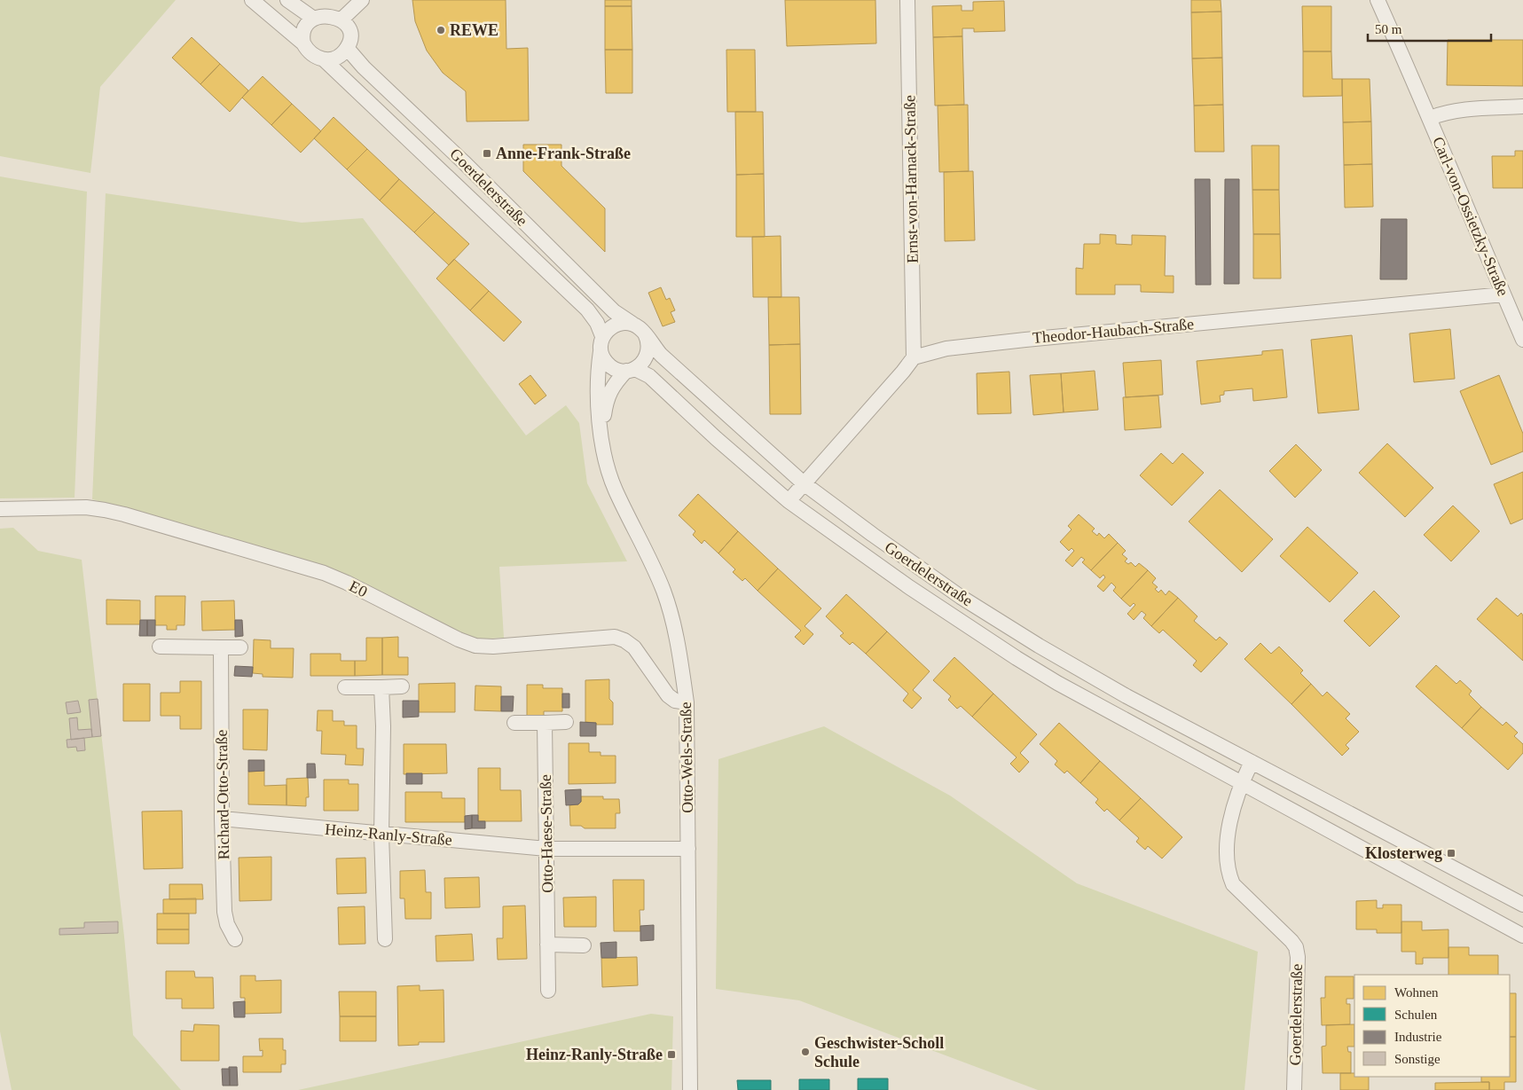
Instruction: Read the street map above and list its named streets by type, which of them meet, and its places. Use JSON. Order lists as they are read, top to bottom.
{
  "streets": {
    "street": [
      "Ernst-von-Harnack-Straße",
      "Goerdelerstraße",
      "Carl-von-Ossietzky-Straße",
      "Theodor-Haubach-Straße",
      "E0",
      "Otto-Wels-Straße",
      "Richard-Otto-Straße",
      "Otto-Haese-Straße",
      "Heinz-Ranly-Straße"
    ]
  },
  "crossings": [
    ["Ernst-von-Harnack-Straße", "Theodor-Haubach-Straße"],
    ["Goerdelerstraße", "Otto-Wels-Straße"],
    ["Carl-von-Ossietzky-Straße", "Theodor-Haubach-Straße"],
    ["E0", "Otto-Wels-Straße"],
    ["Otto-Wels-Straße", "Heinz-Ranly-Straße"],
    ["Richard-Otto-Straße", "Heinz-Ranly-Straße"],
    ["Otto-Haese-Straße", "Heinz-Ranly-Straße"]
  ],
  "places": {
    "other": ["REWE", "Geschwister-Scholl Schule"],
    "transit": ["Anne-Frank-Straße", "Klosterweg", "Heinz-Ranly-Straße"]
  },
  "legend": [
    "Wohnen",
    "Schulen",
    "Industrie",
    "Sonstige"
  ],
  "scale_bar": "50 m"
}
